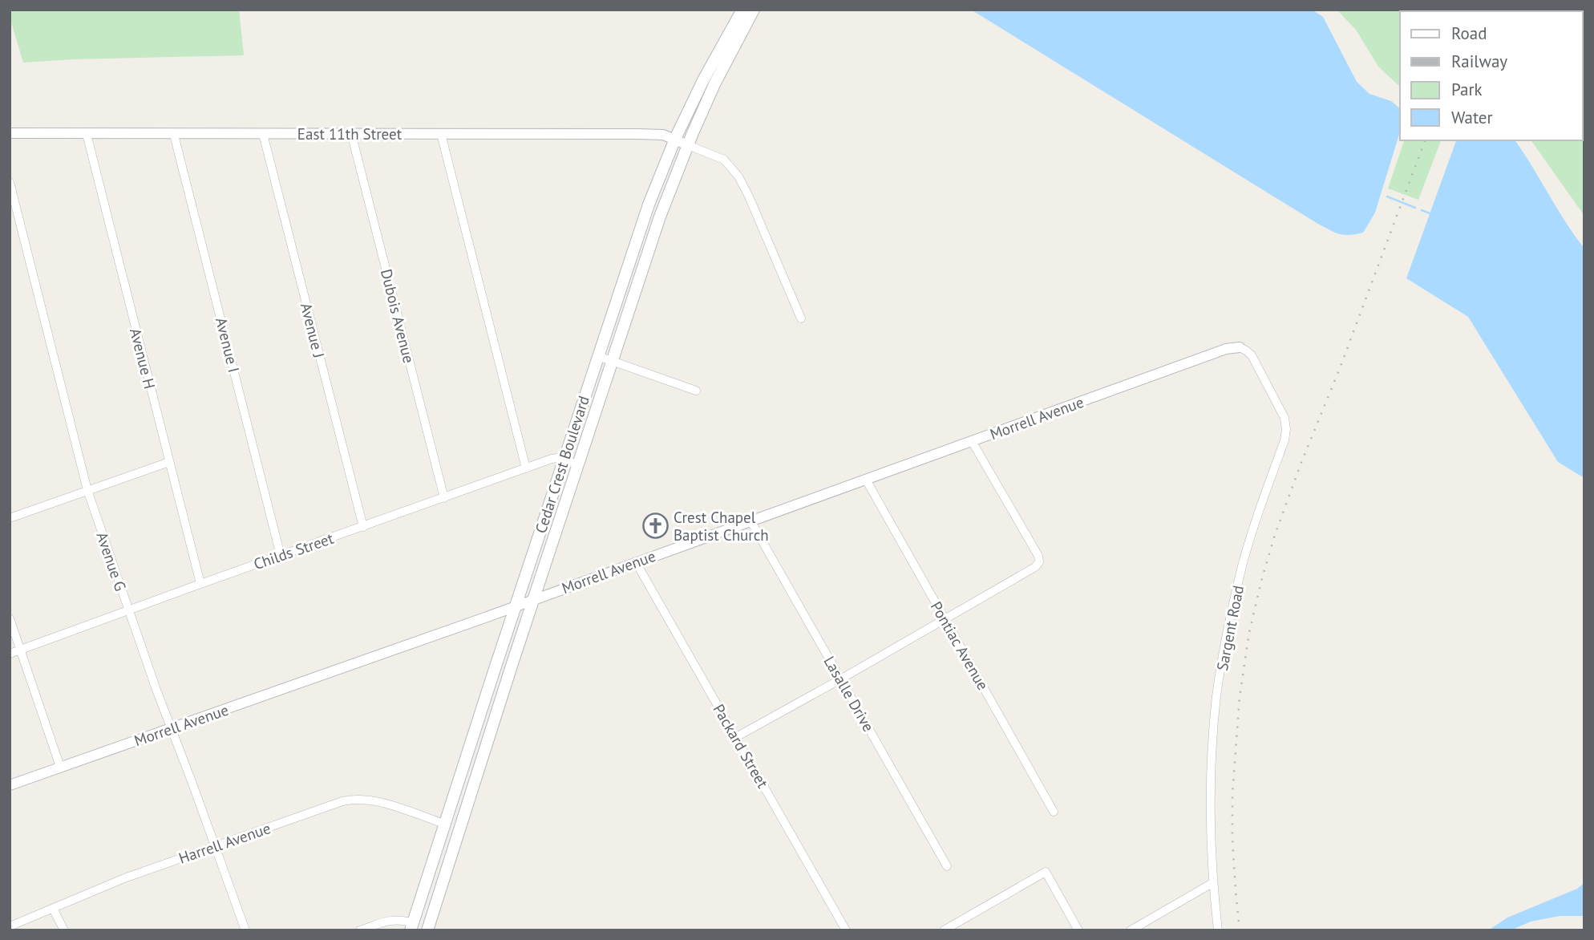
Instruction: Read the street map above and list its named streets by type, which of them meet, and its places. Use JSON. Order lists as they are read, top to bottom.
{
  "streets": {
    "main road": ["Cedar Crest Boulevard"],
    "street": [
      "East 11th Street",
      "Dubois Avenue",
      "Avenue J",
      "Avenue I",
      "Avenue H",
      "Morrell Avenue",
      "Childs Street",
      "Avenue G",
      "Sargent Road",
      "Pontiac Avenue",
      "Lasalle Drive",
      "Packard Street",
      "Harrell Avenue"
    ]
  },
  "crossings": [
    ["East 11th Street", "Dubois Avenue"],
    ["East 11th Street", "Avenue J"],
    ["East 11th Street", "Avenue I"],
    ["East 11th Street", "Avenue H"],
    ["East 11th Street", "Cedar Crest Boulevard"],
    ["Dubois Avenue", "Childs Street"],
    ["Avenue J", "Childs Street"],
    ["Avenue I", "Childs Street"],
    ["Avenue H", "Childs Street"],
    ["Morrell Avenue", "Cedar Crest Boulevard"],
    ["Morrell Avenue", "Avenue G"],
    ["Morrell Avenue", "Sargent Road"],
    ["Morrell Avenue", "Pontiac Avenue"],
    ["Morrell Avenue", "Lasalle Drive"],
    ["Morrell Avenue", "Packard Street"],
    ["Cedar Crest Boulevard", "Childs Street"],
    ["Cedar Crest Boulevard", "Harrell Avenue"],
    ["Childs Street", "Avenue G"],
    ["Avenue G", "Harrell Avenue"]
  ],
  "places": {
    "church": ["Crest Chapel Baptist Church"]
  },
  "legend": [
    "Road",
    "Railway",
    "Park",
    "Water"
  ]
}
